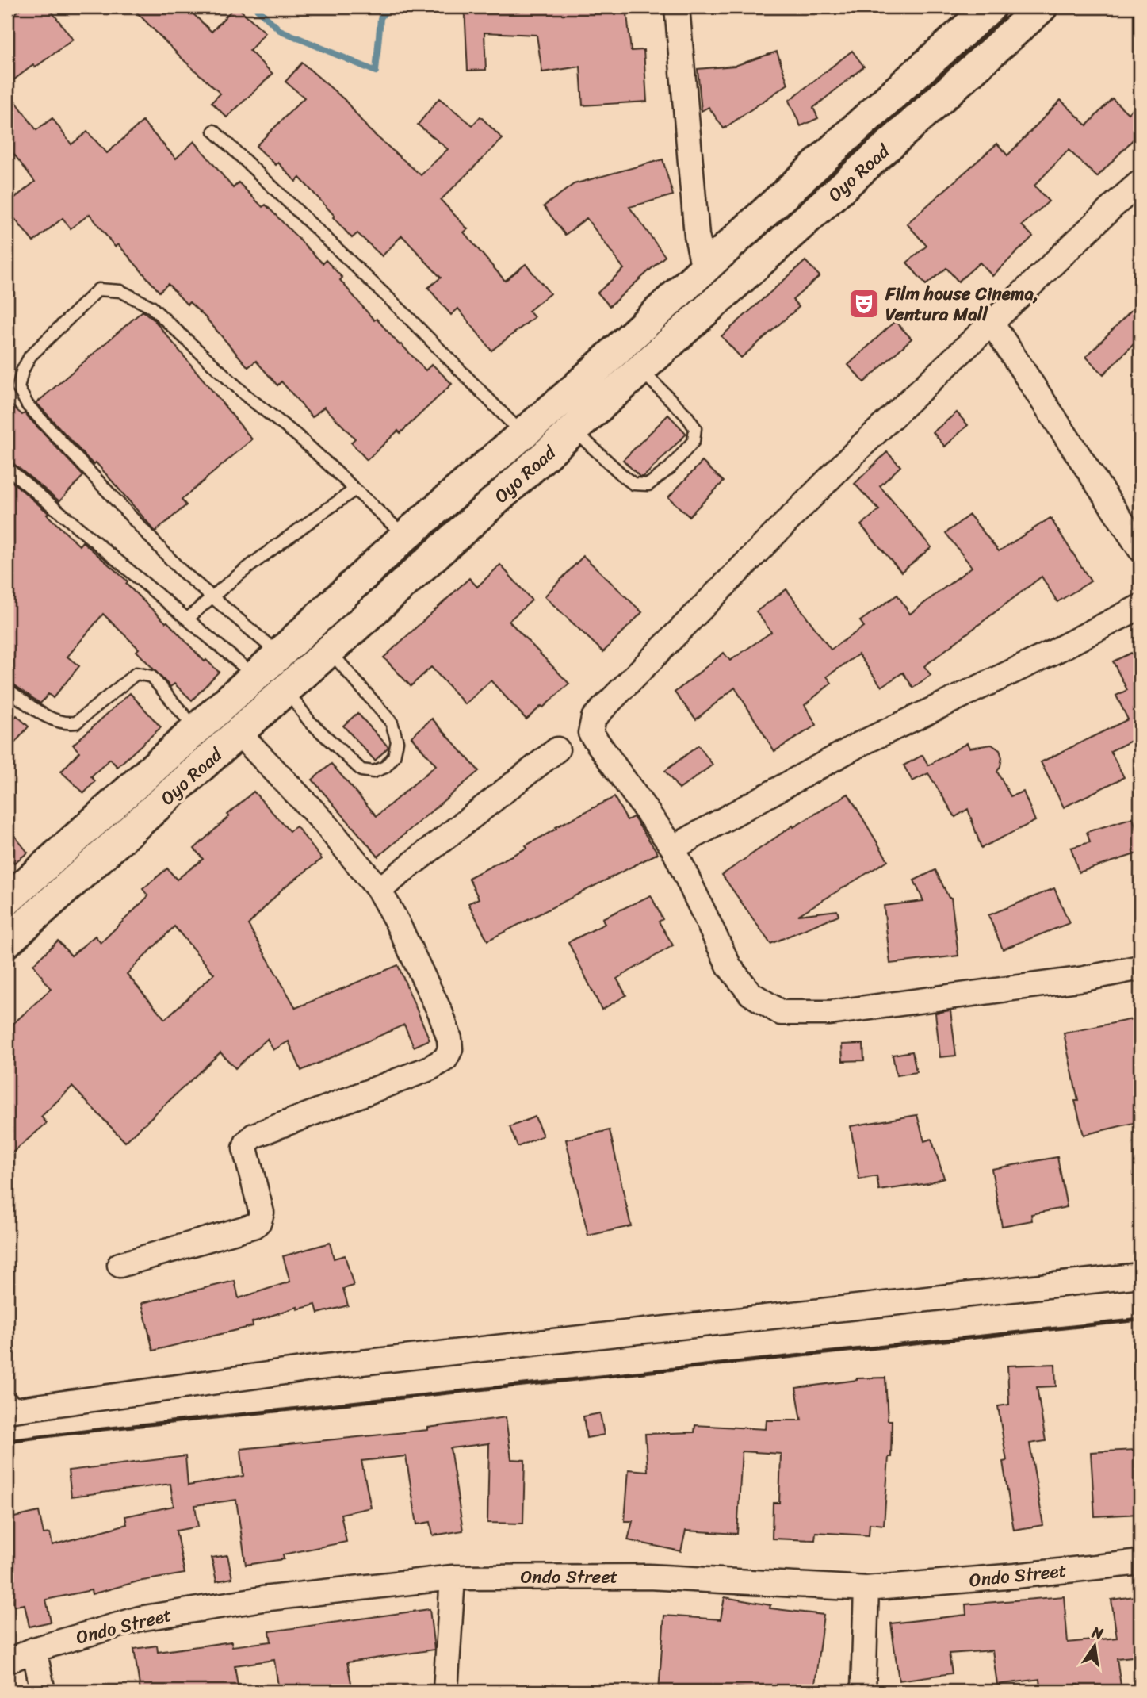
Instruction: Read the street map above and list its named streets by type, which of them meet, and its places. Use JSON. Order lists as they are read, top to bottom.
{
  "streets": {
    "main road": ["Oyo Road"],
    "street": ["Ondo Street"]
  },
  "places": {
    "theatre": ["Film house Cinema, Ventura Mall"]
  },
  "north": "top"
}
